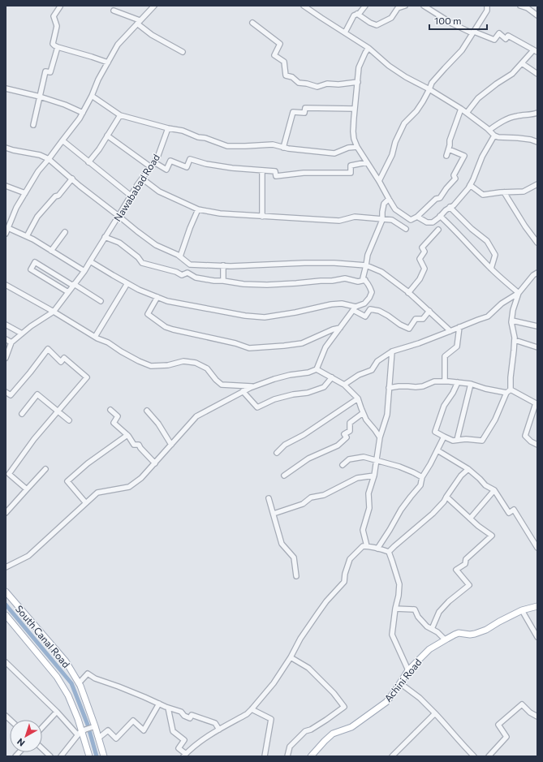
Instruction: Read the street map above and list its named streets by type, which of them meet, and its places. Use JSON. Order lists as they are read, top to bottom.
{
  "streets": {
    "main road": ["South Canal Road", "Achini Road"],
    "street": ["Nawababad Road"]
  },
  "scale_bar": "100 m",
  "north": "bottom left"
}
